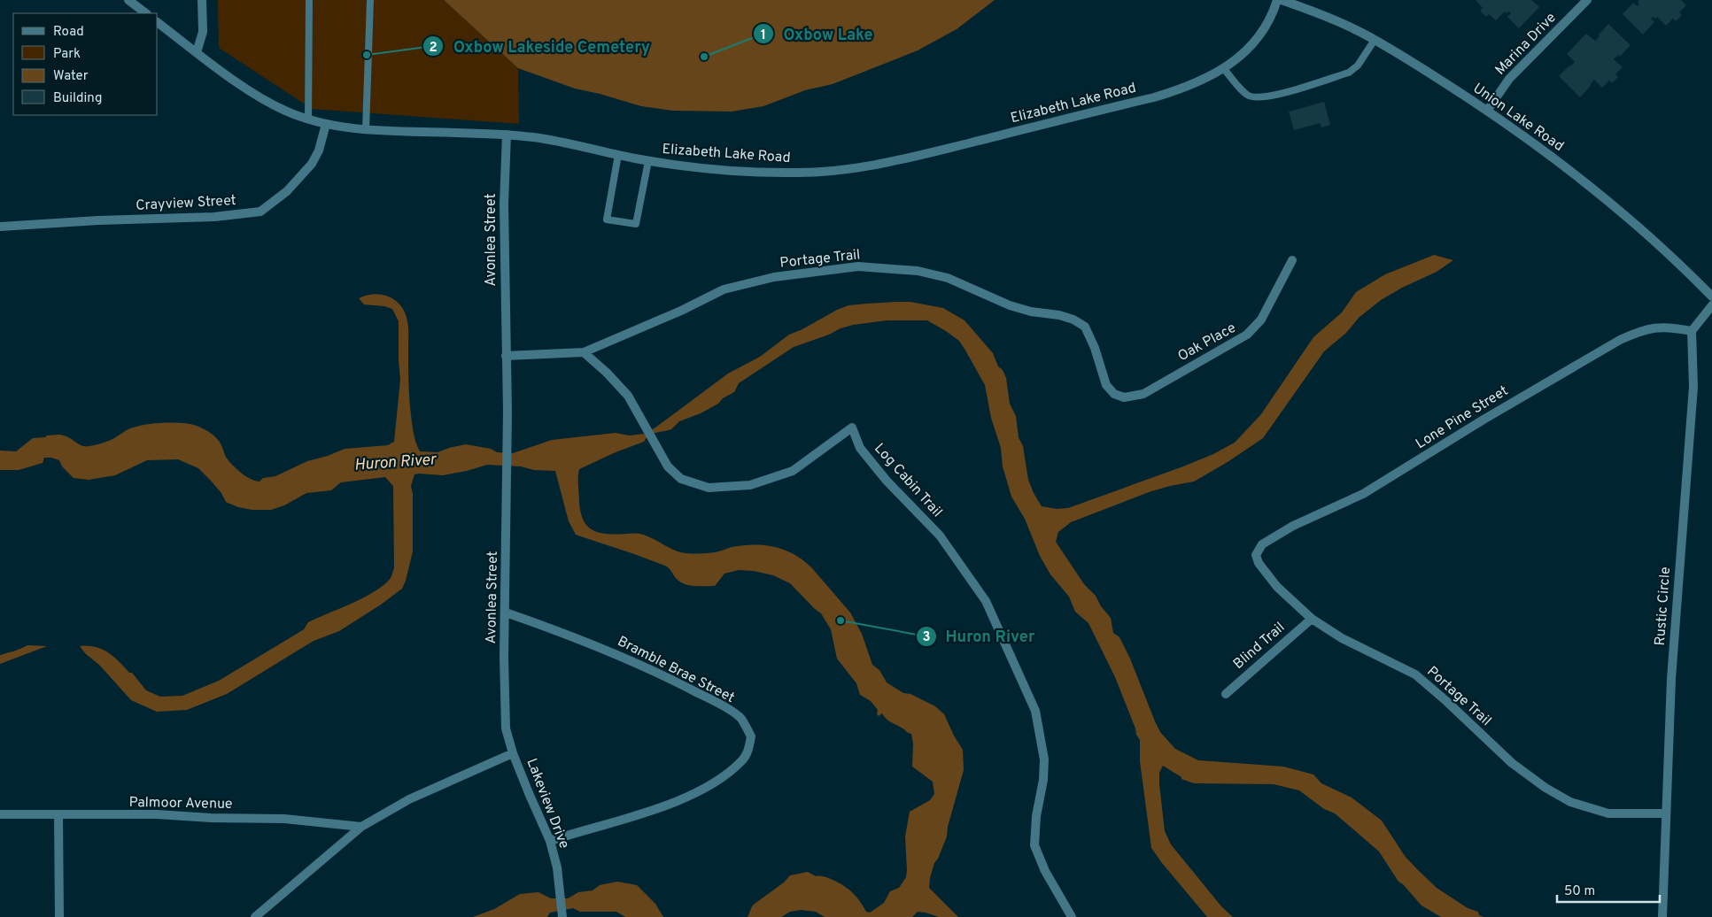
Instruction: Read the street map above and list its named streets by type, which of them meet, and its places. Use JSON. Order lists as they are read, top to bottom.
{
  "streets": {
    "street": [
      "Marina Drive",
      "Elizabeth Lake Road",
      "Union Lake Road",
      "Crayview Street",
      "Avonlea Street",
      "Portage Trail",
      "Oak Place",
      "Lone Pine Street",
      "Log Cabin Trail",
      "Rustic Circle",
      "Blind Trail",
      "Bramble Brae Street",
      "Palmoor Avenue",
      "Lakeview Drive"
    ]
  },
  "crossings": [
    ["Marina Drive", "Union Lake Road"],
    ["Elizabeth Lake Road", "Crayview Street"],
    ["Elizabeth Lake Road", "Avonlea Street"],
    ["Avonlea Street", "Bramble Brae Street"],
    ["Avonlea Street", "Lakeview Drive"],
    ["Portage Trail", "Oak Place"],
    ["Portage Trail", "Lone Pine Street"],
    ["Portage Trail", "Log Cabin Trail"],
    ["Portage Trail", "Rustic Circle"],
    ["Portage Trail", "Blind Trail"],
    ["Lone Pine Street", "Rustic Circle"],
    ["Bramble Brae Street", "Lakeview Drive"]
  ],
  "water": ["Huron River"],
  "places": ["Oxbow Lakeside Cemetery", "Oxbow Lake", "Huron River"],
  "legend": [
    "Road",
    "Park",
    "Water",
    "Building"
  ],
  "scale_bar": "50 m"
}
